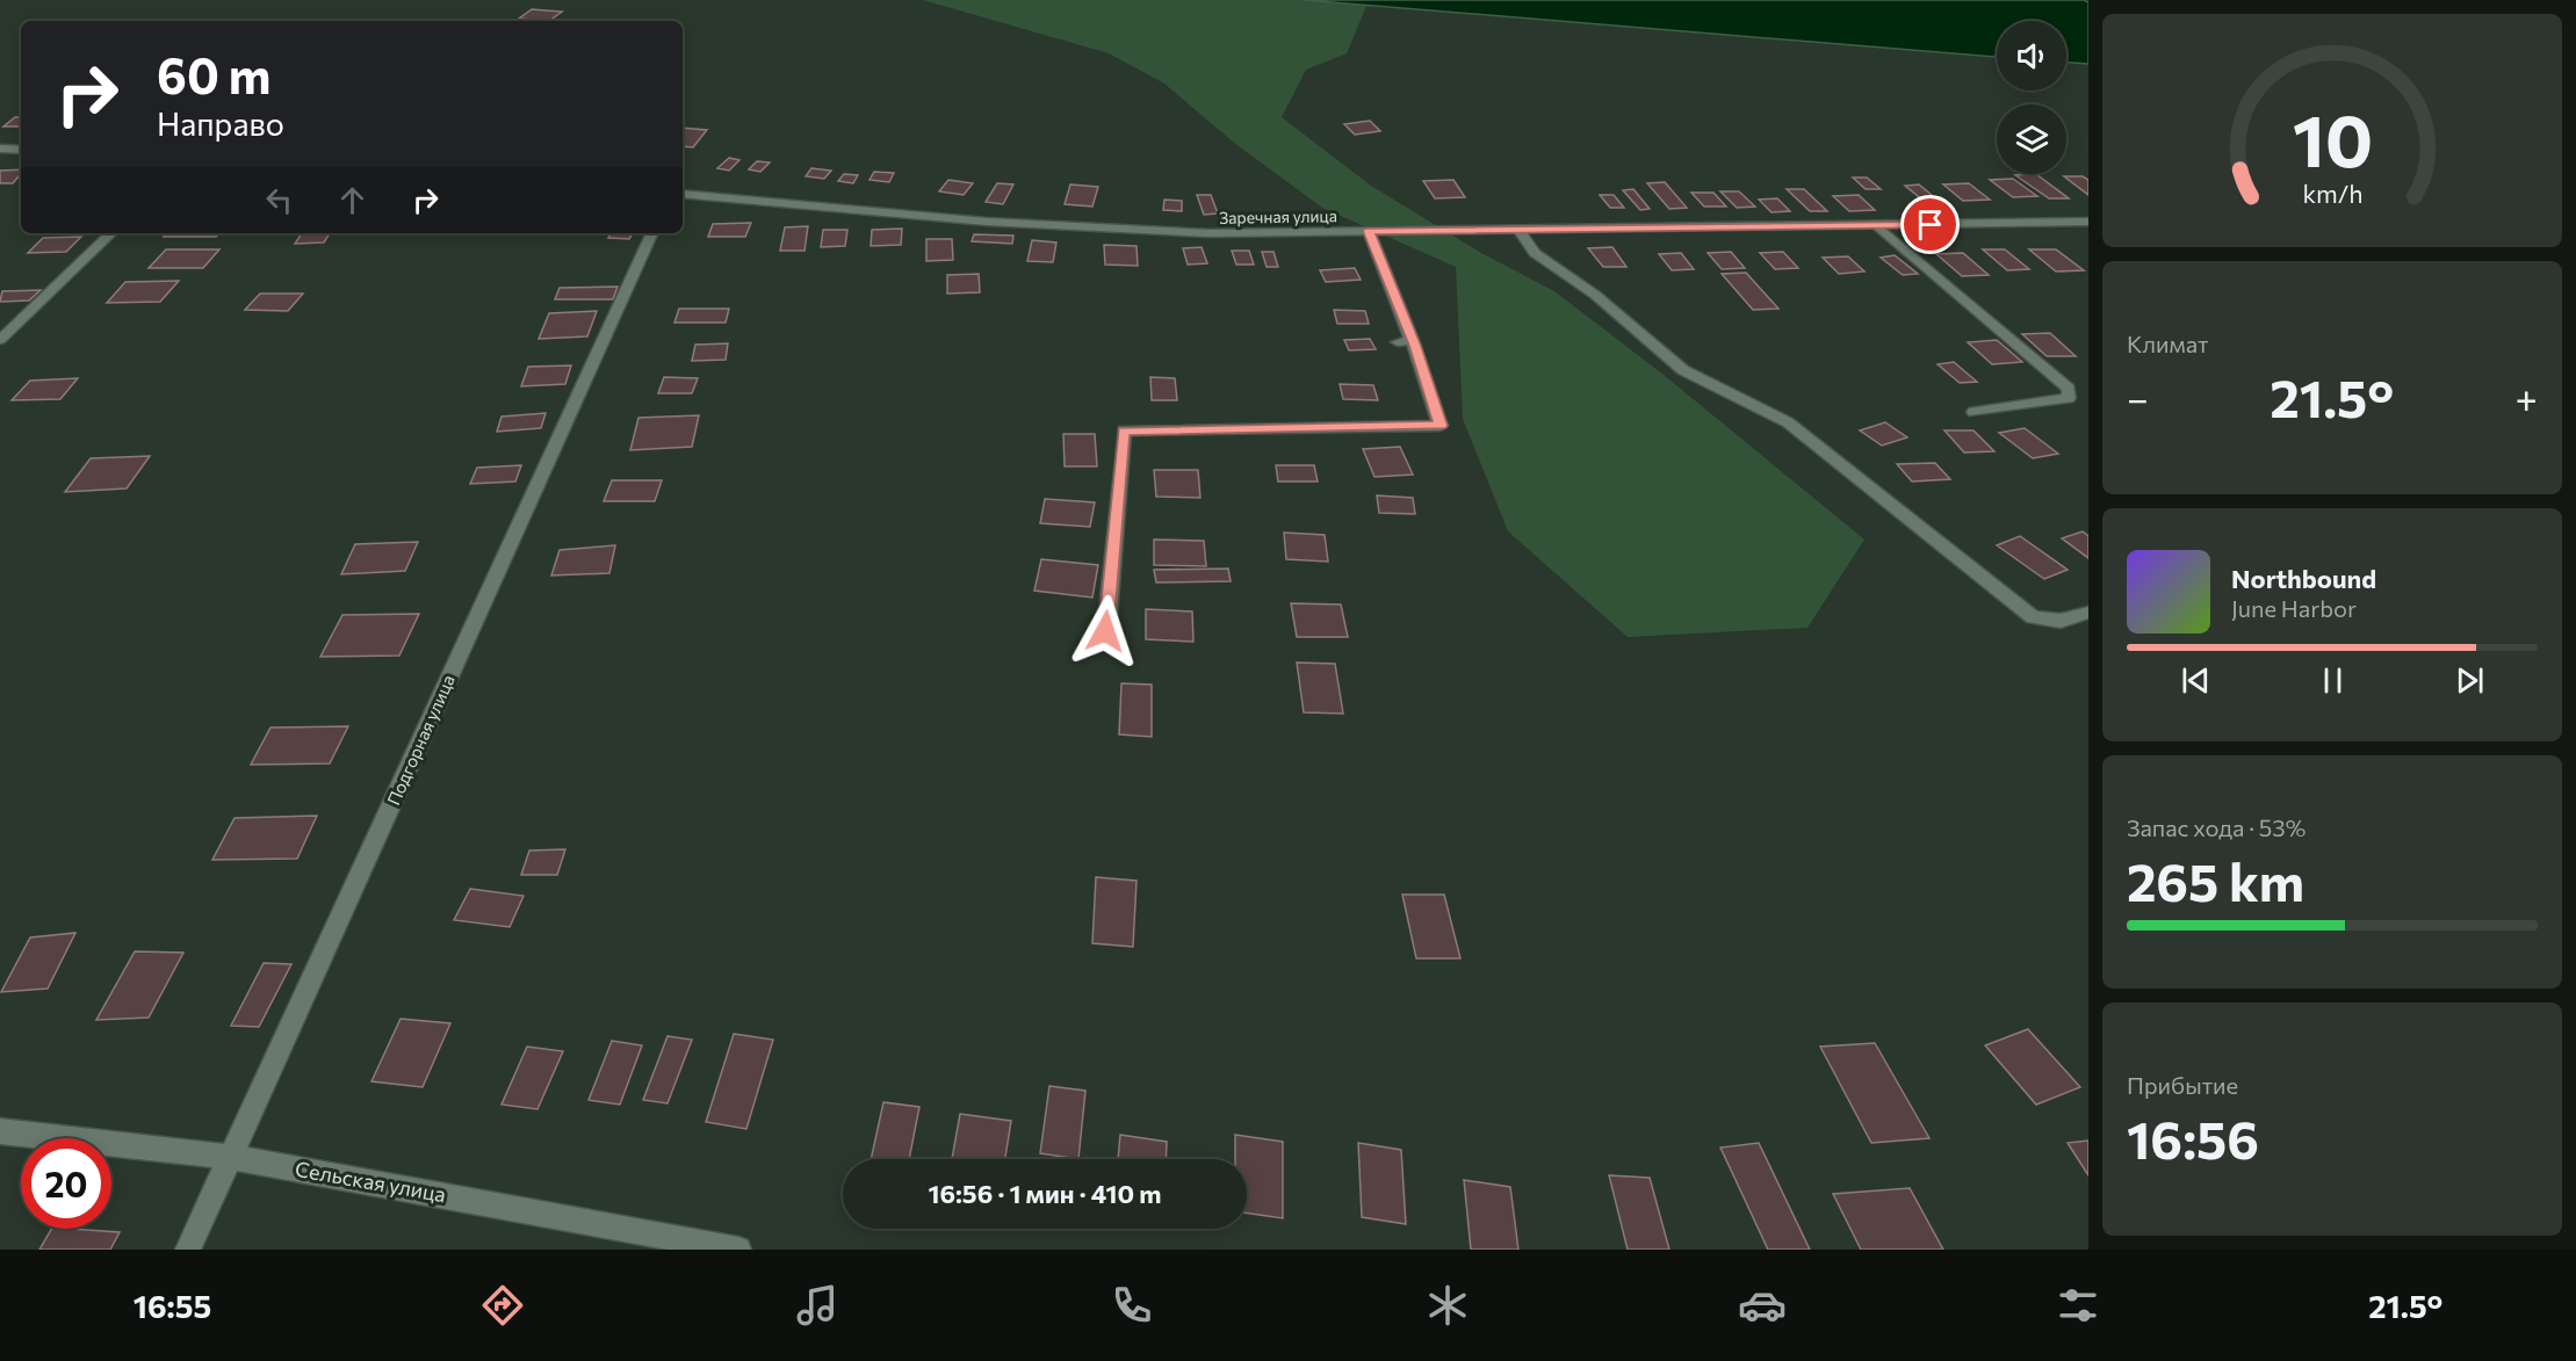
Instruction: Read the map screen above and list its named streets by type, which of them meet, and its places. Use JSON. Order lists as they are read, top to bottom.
{
  "streets": {
    "street": ["Заречная улица", "Подгорная улица", "Сельская улица"]
  },
  "crossings": [
    ["Подгорная улица", "Сельская улица"]
  ],
  "page": {
    "turn": ["60 m", "Направо"],
    "tile": [
      "Климат",
      ["Запас хода · 53%", "265 km"],
      ["Прибытие", "16:56"]
    ],
    "heat": ["−", "21.5°", "+"],
    "song": ["Northbound", "June Harbor"],
    "limit": "20",
    "trip": "16:56 · 1 мин · 410 m",
    "tabs": ["16:55", "21.5°"],
    "gauge": ["10", "km/h"]
  }
}
